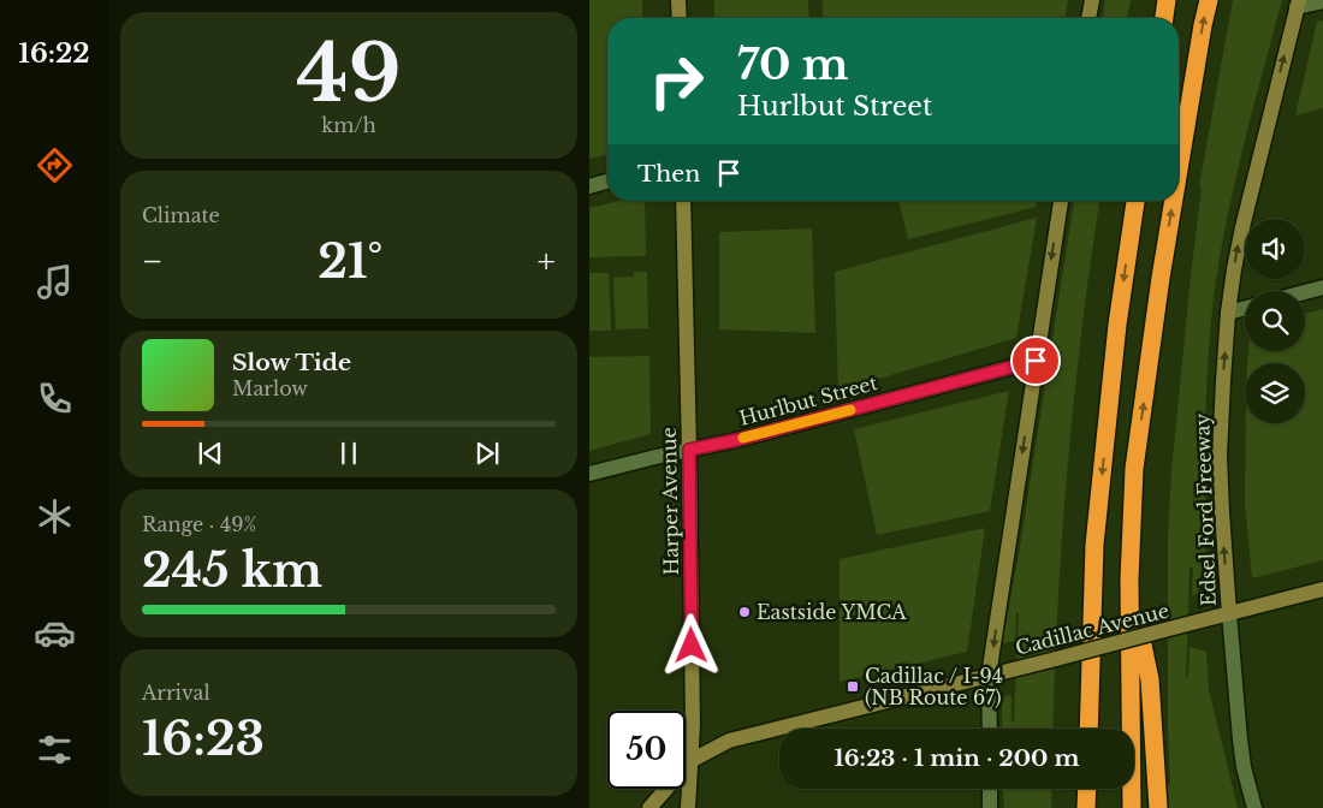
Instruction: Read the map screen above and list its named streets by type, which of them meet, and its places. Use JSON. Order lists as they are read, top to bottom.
{
  "streets": {
    "main road": ["Harper Avenue", "Edsel Ford Freeway", "Cadillac Avenue"],
    "street": ["Hurlbut Street"]
  },
  "crossings": [
    ["Hurlbut Street", "Harper Avenue"],
    ["Harper Avenue", "Cadillac Avenue"],
    ["Edsel Ford Freeway", "Cadillac Avenue"]
  ],
  "one_way": ["Edsel Ford Freeway"],
  "places": {
    "other": ["Eastside YMCA"],
    "transit": ["Cadillac / I-94 (NB Route 67)"]
  },
  "page": {
    "tabs": "16:22",
    "tile": [
      ["49", "km/h"],
      "Climate",
      ["Range · 49%", "245 km"],
      ["Arrival", "16:23"]
    ],
    "turn": ["70 m", "Hurlbut Street"],
    "then": "Then",
    "heat": ["−", "21°", "+"],
    "song": ["Slow Tide", "Marlow"],
    "limit": "50",
    "trip": "16:23 · 1 min · 200 m"
  }
}
